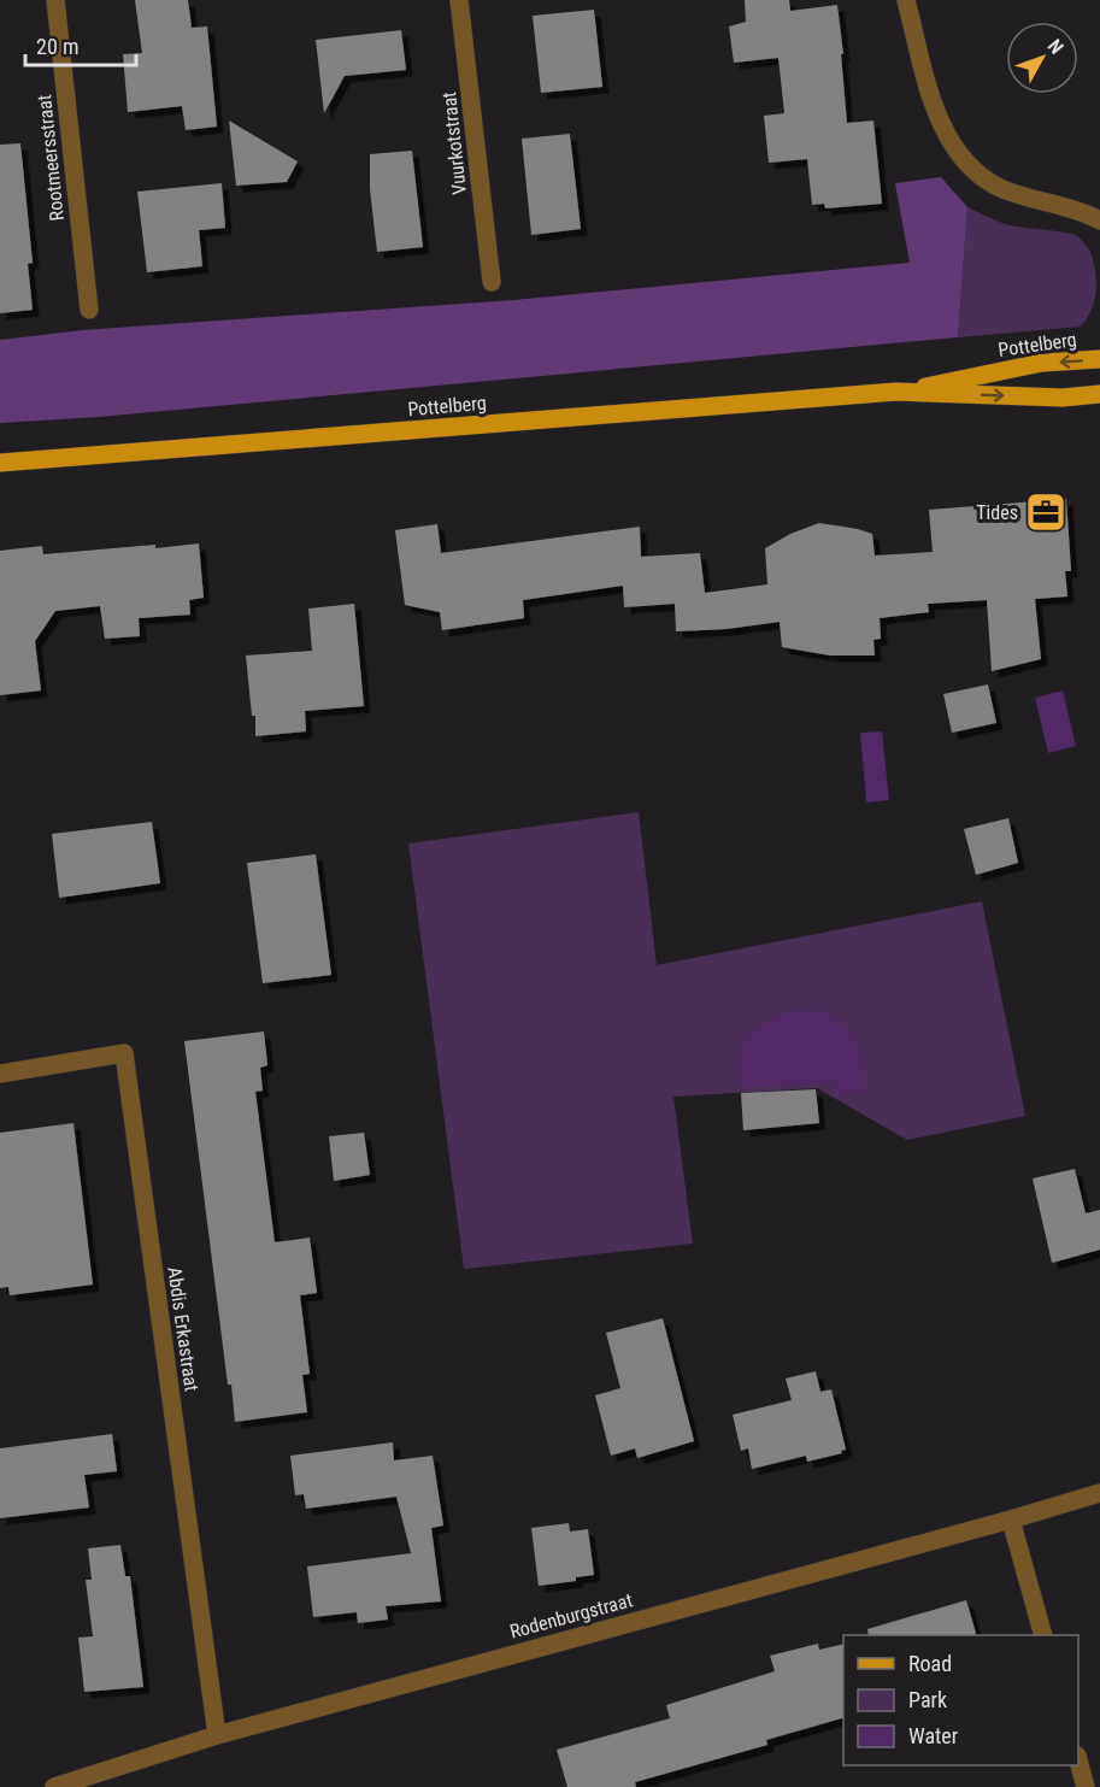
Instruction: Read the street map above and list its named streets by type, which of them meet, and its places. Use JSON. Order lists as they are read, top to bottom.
{
  "streets": {
    "main road": ["Pottelberg"],
    "street": [
      "Vuurkotstraat",
      "Rootmeersstraat",
      "Abdis Erkastraat",
      "Rodenburgstraat"
    ]
  },
  "crossings": [
    ["Abdis Erkastraat", "Rodenburgstraat"]
  ],
  "places": {
    "office": ["Tides"]
  },
  "legend": ["Road", "Park", "Water"],
  "scale_bar": "20 m",
  "north": "top right"
}
